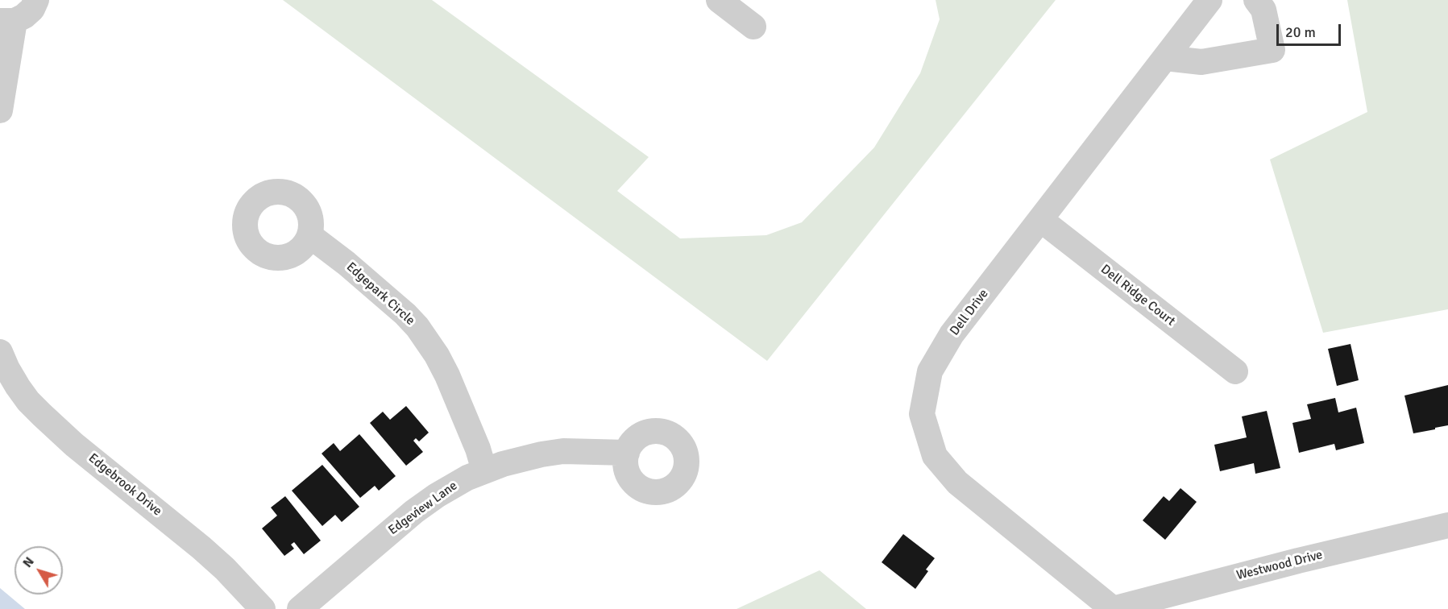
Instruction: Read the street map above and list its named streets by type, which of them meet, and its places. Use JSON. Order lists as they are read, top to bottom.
{
  "streets": {
    "street": [
      "Edgepark Circle",
      "Dell Ridge Court",
      "Dell Drive",
      "Edgebrook Drive",
      "Edgeview Lane",
      "Westwood Drive"
    ]
  },
  "crossings": [
    ["Edgepark Circle", "Edgeview Lane"],
    ["Dell Ridge Court", "Dell Drive"],
    ["Dell Drive", "Westwood Drive"]
  ],
  "scale_bar": "20 m",
  "north": "top left"
}
